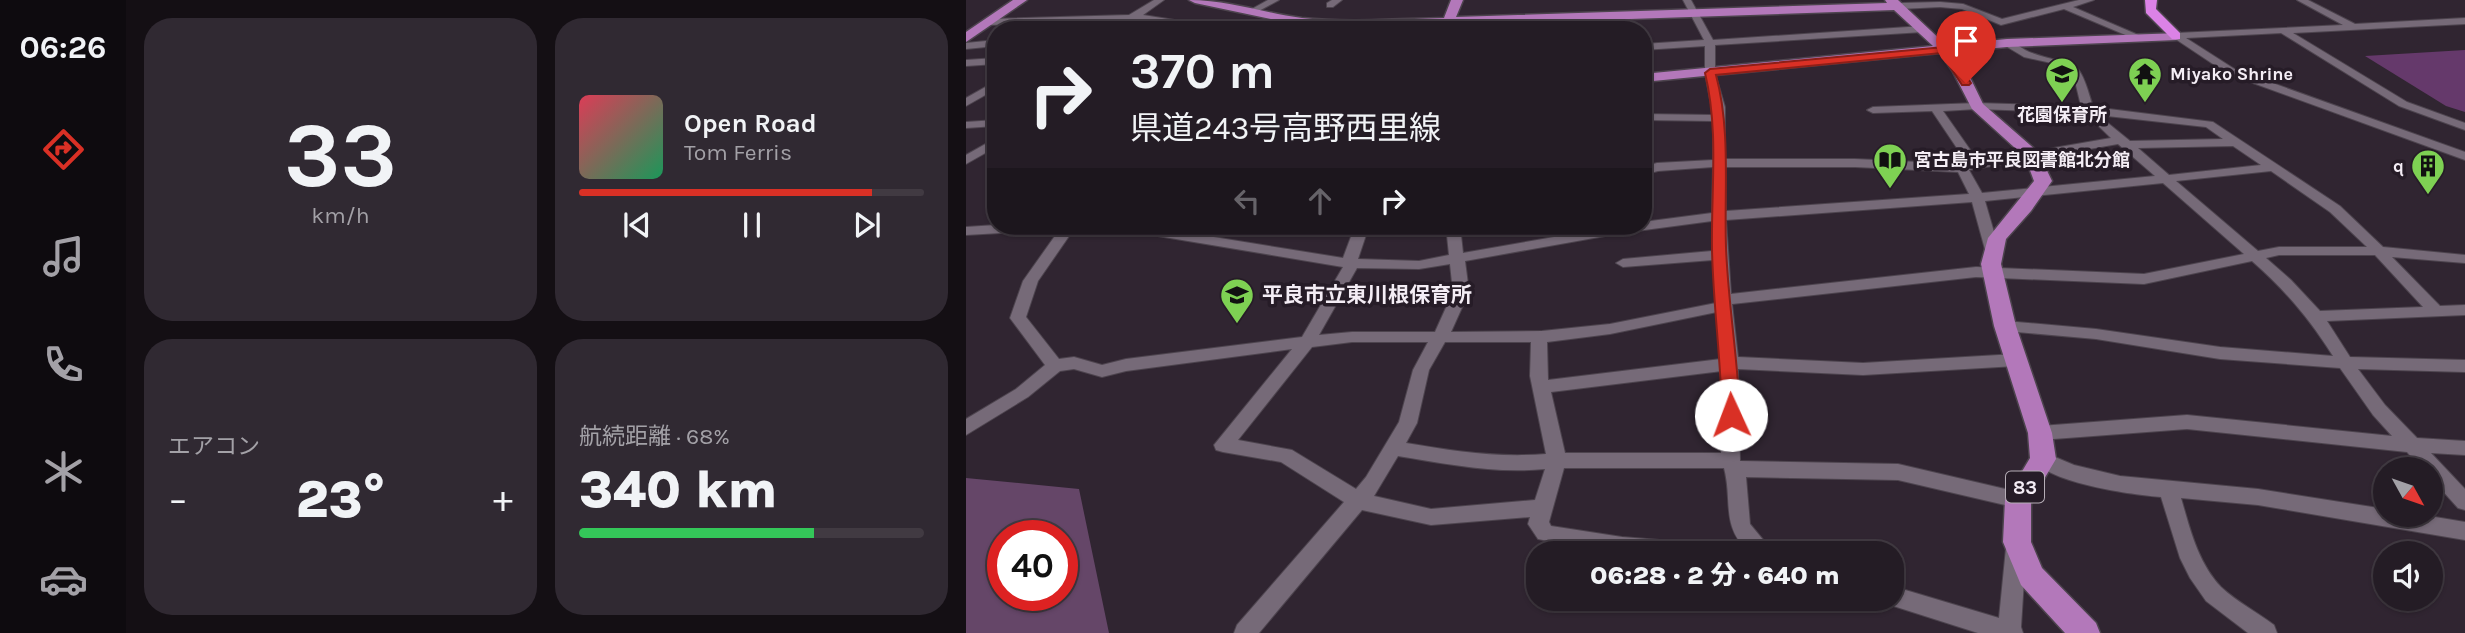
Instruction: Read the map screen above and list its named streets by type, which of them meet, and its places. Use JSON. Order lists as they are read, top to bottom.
{
  "streets": {
    "main road": ["83"]
  },
  "places": {
    "school or university": ["花園保育所", "平良市立東川根保育所"],
    "temple": ["Miyako Shrine"],
    "library": ["宮古島市平良図書館北分館"],
    "building": ["q"]
  },
  "north": "bottom right",
  "page": {
    "tabs": "06:26",
    "tile": [
      ["33", "km/h"],
      "エアコン",
      ["航続距離 · 68%", "340 km"]
    ],
    "turn": ["370 m", "県道243号高野西里線"],
    "song": ["Open Road", "Tom Ferris"],
    "heat": ["−", "23°", "+"],
    "limit": "40",
    "trip": "06:28 · 2 分 · 640 m"
  }
}
